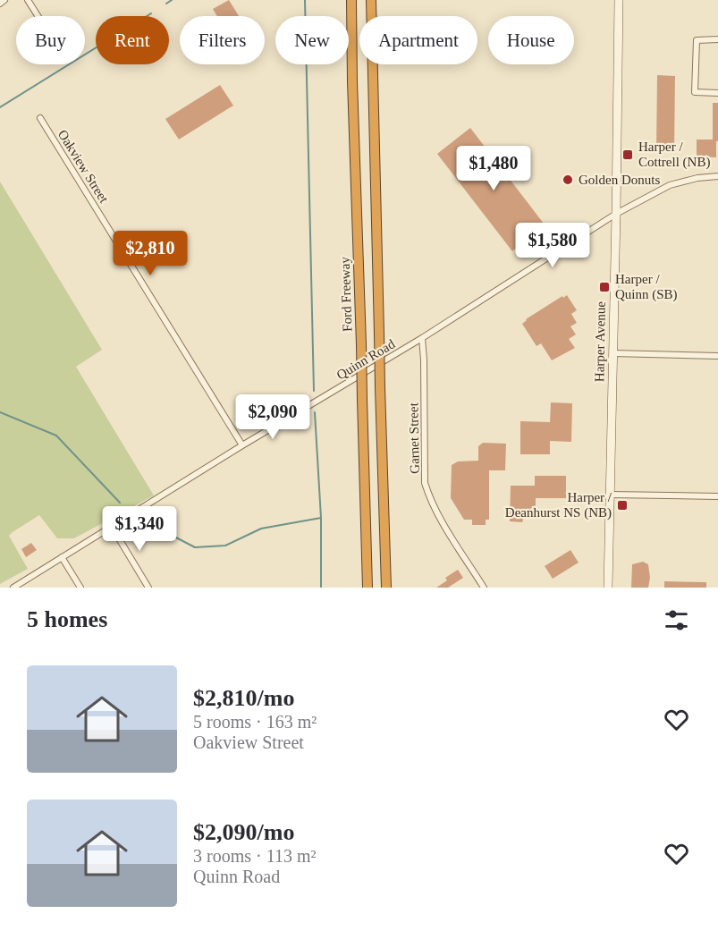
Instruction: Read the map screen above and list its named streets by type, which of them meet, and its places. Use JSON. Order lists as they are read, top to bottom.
{
  "streets": {
    "highway": ["Ford Freeway"],
    "main road": ["Harper Avenue"],
    "street": ["Oakview Street", "Quinn Road", "Garnet Street"]
  },
  "crossings": [
    ["Oakview Street", "Quinn Road"],
    ["Harper Avenue", "Quinn Road"],
    ["Quinn Road", "Garnet Street"]
  ],
  "places": {
    "transit": ["Harper / Cottrell (NB)", "Harper / Quinn (SB)", "Harper / Deanhurst NS (NB)"],
    "other": ["Golden Donuts"]
  },
  "page": {
    "chip": [
      "Buy",
      "Rent",
      "Filters",
      "New",
      "Apartment",
      "House"
    ],
    "price": [
      "$1,480",
      "$1,580",
      "$2,810",
      "$2,090",
      "$1,340"
    ],
    "heading": "5 homes",
    "list": [
      {
        "name": "$2,810/mo",
        "note": "5 rooms · 163 m² · Oakview Street"
      },
      {
        "name": "$2,090/mo",
        "note": "3 rooms · 113 m² · Quinn Road"
      }
    ]
  }
}
